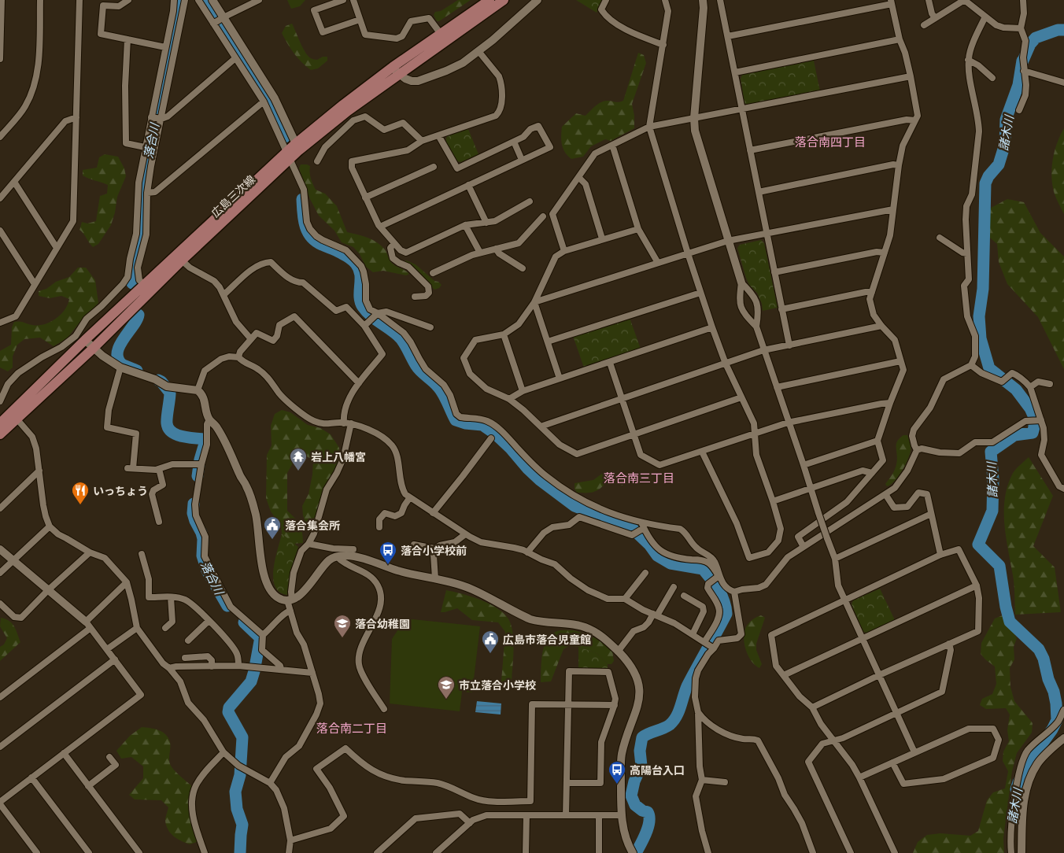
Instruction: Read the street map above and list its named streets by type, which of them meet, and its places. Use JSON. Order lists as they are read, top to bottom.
{
  "streets": {
    "main road": ["広島三次線"]
  },
  "districts": ["落合南四丁目", "落合南三丁目", "落合南二丁目"],
  "water": ["諸木川", "落合川"],
  "places": {
    "temple": ["岩上八幡宮"],
    "restaurant": ["いっちょう"],
    "public building": ["落合集会所", "広島市落合児童館"],
    "bus stop": ["落合小学校前", "高陽台入口"],
    "school or university": ["落合幼稚園", "市立落合小学校"]
  }
}
